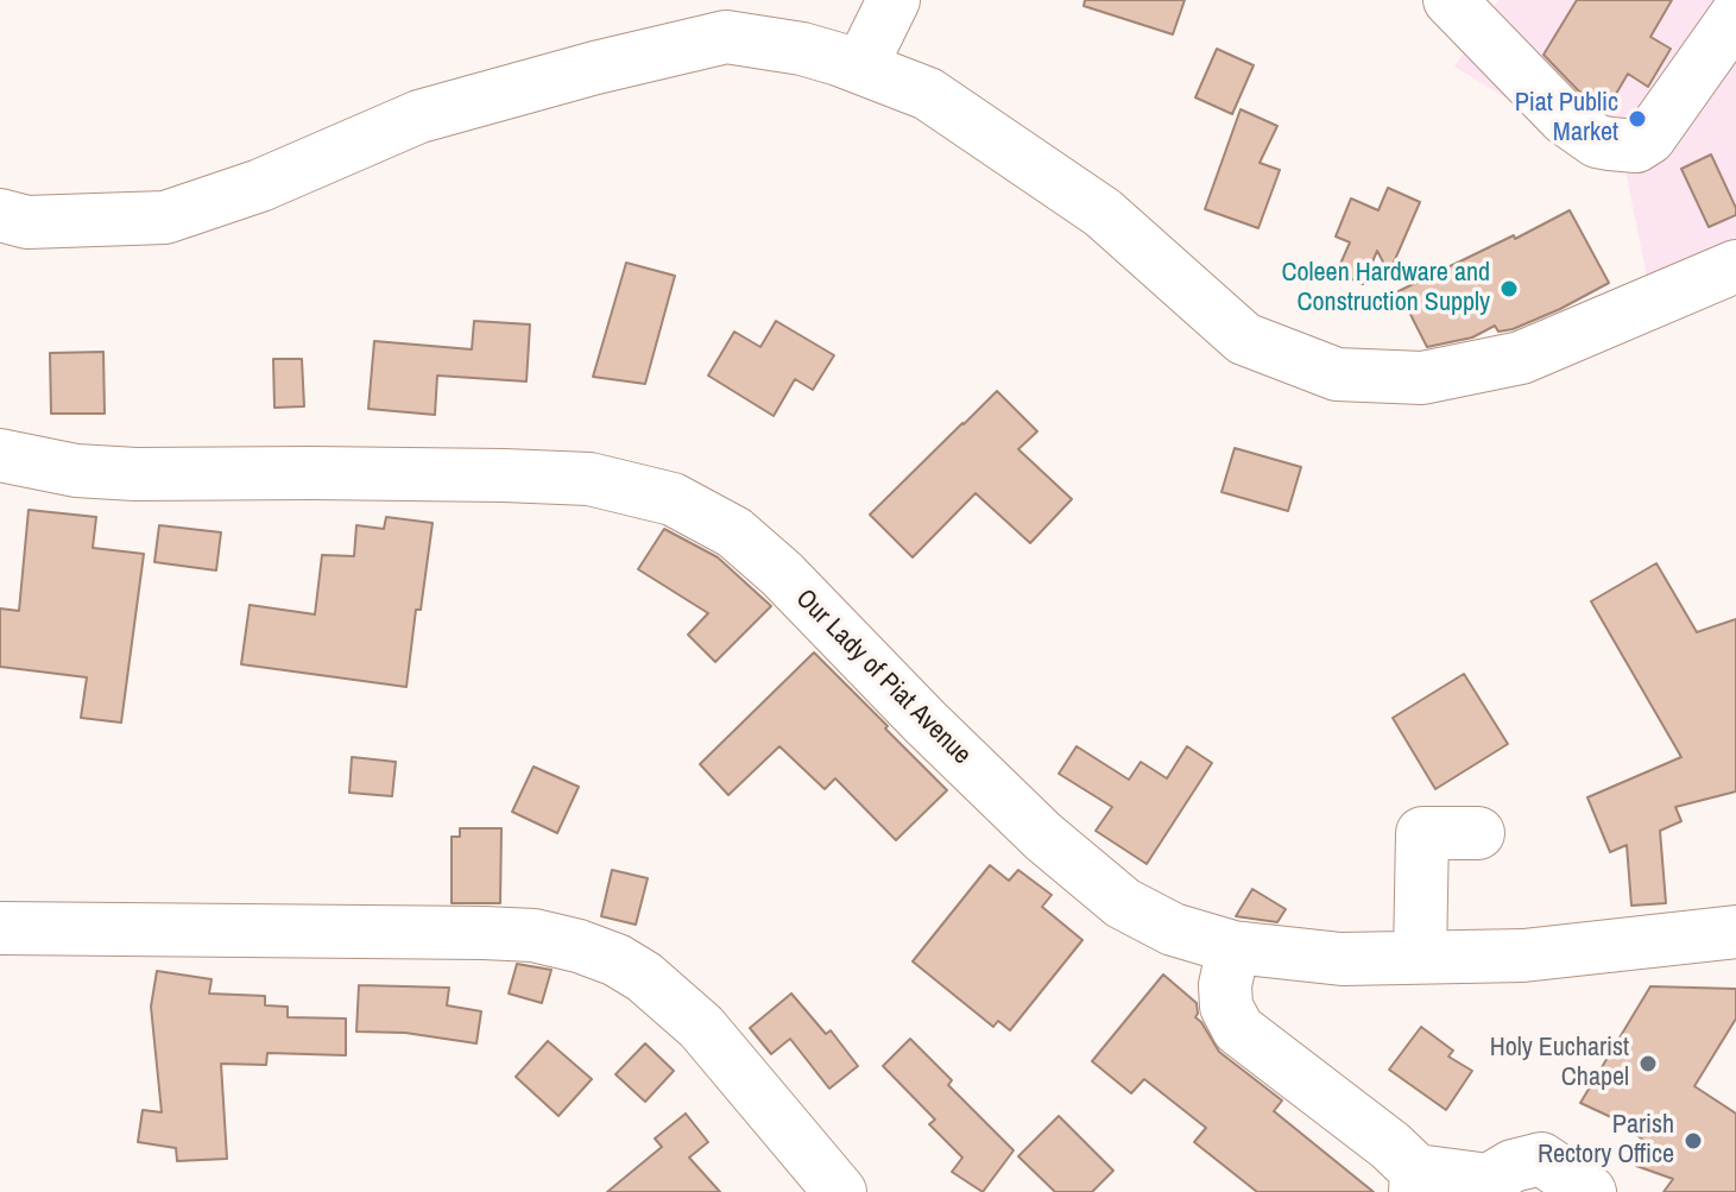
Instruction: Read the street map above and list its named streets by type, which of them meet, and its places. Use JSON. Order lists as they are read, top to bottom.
{
  "streets": {
    "street": ["Our Lady of Piat Avenue"]
  },
  "places": [
    "Piat Public Market",
    "Coleen Hardware and Construction Supply",
    "Holy Eucharist Chapel",
    "Parish Rectory Office"
  ]
}
